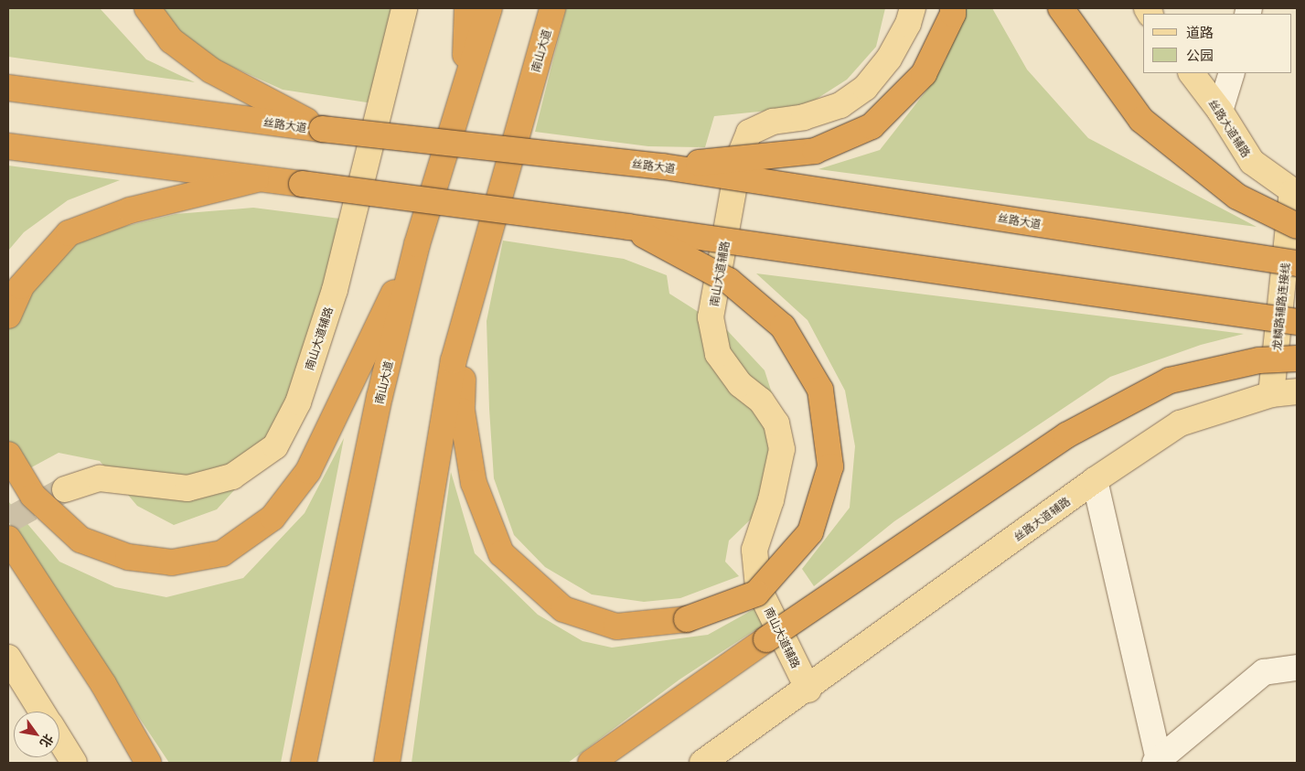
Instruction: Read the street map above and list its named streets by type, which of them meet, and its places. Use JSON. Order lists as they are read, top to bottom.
{
  "streets": {
    "highway": ["南山大道", "丝路大道"],
    "main road": ["丝路大道辅路", "南山大道辅路", "龙鳞路辅路连接线"]
  },
  "crossings": [
    ["丝路大道辅路", "南山大道辅路"],
    ["丝路大道辅路", "龙鳞路辅路连接线"]
  ],
  "legend": ["道路", "公园"],
  "north": "bottom right"
}
